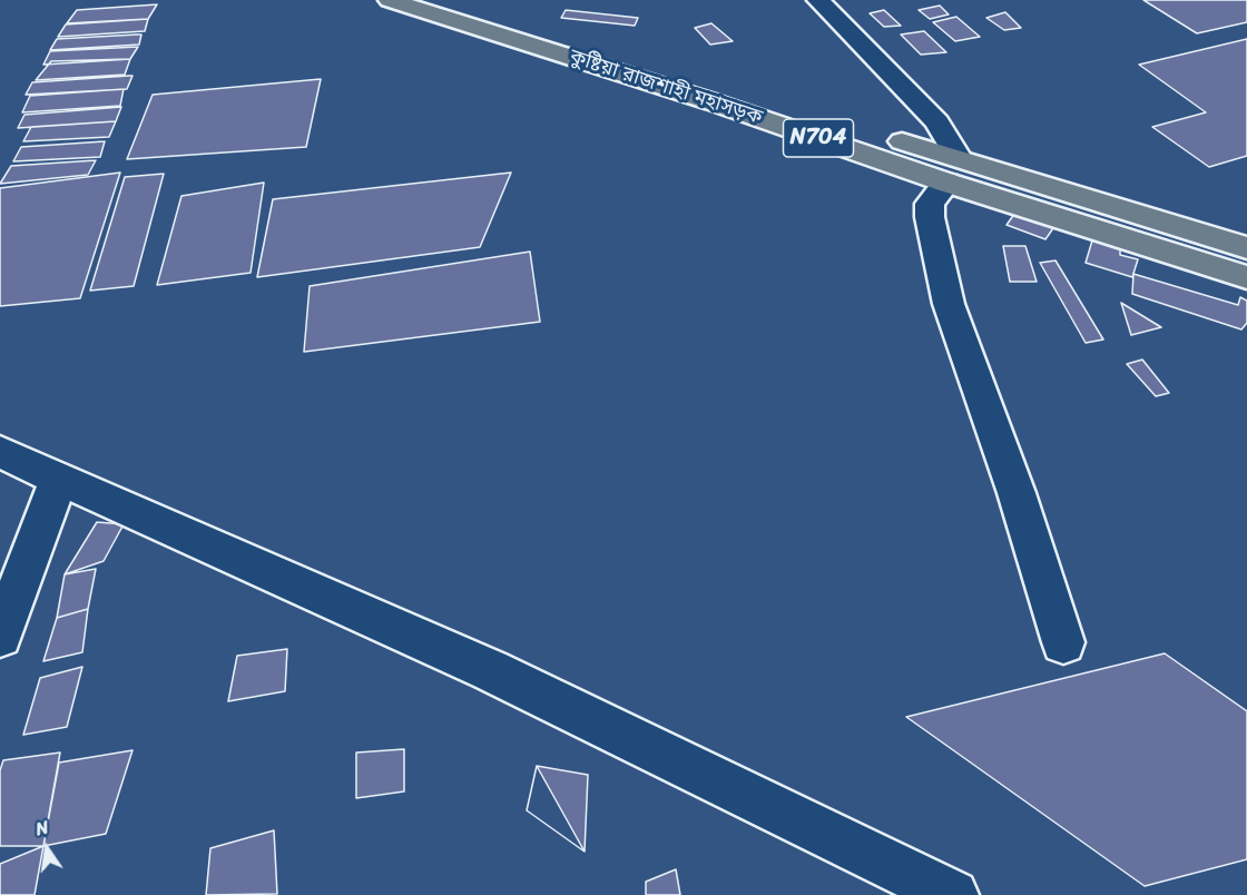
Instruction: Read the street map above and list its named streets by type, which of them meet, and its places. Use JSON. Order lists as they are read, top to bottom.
{
  "streets": {
    "highway": ["কুষ্টিয়া রাজশাহী মহাসড়ক", "N704"]
  },
  "north": "top"
}
